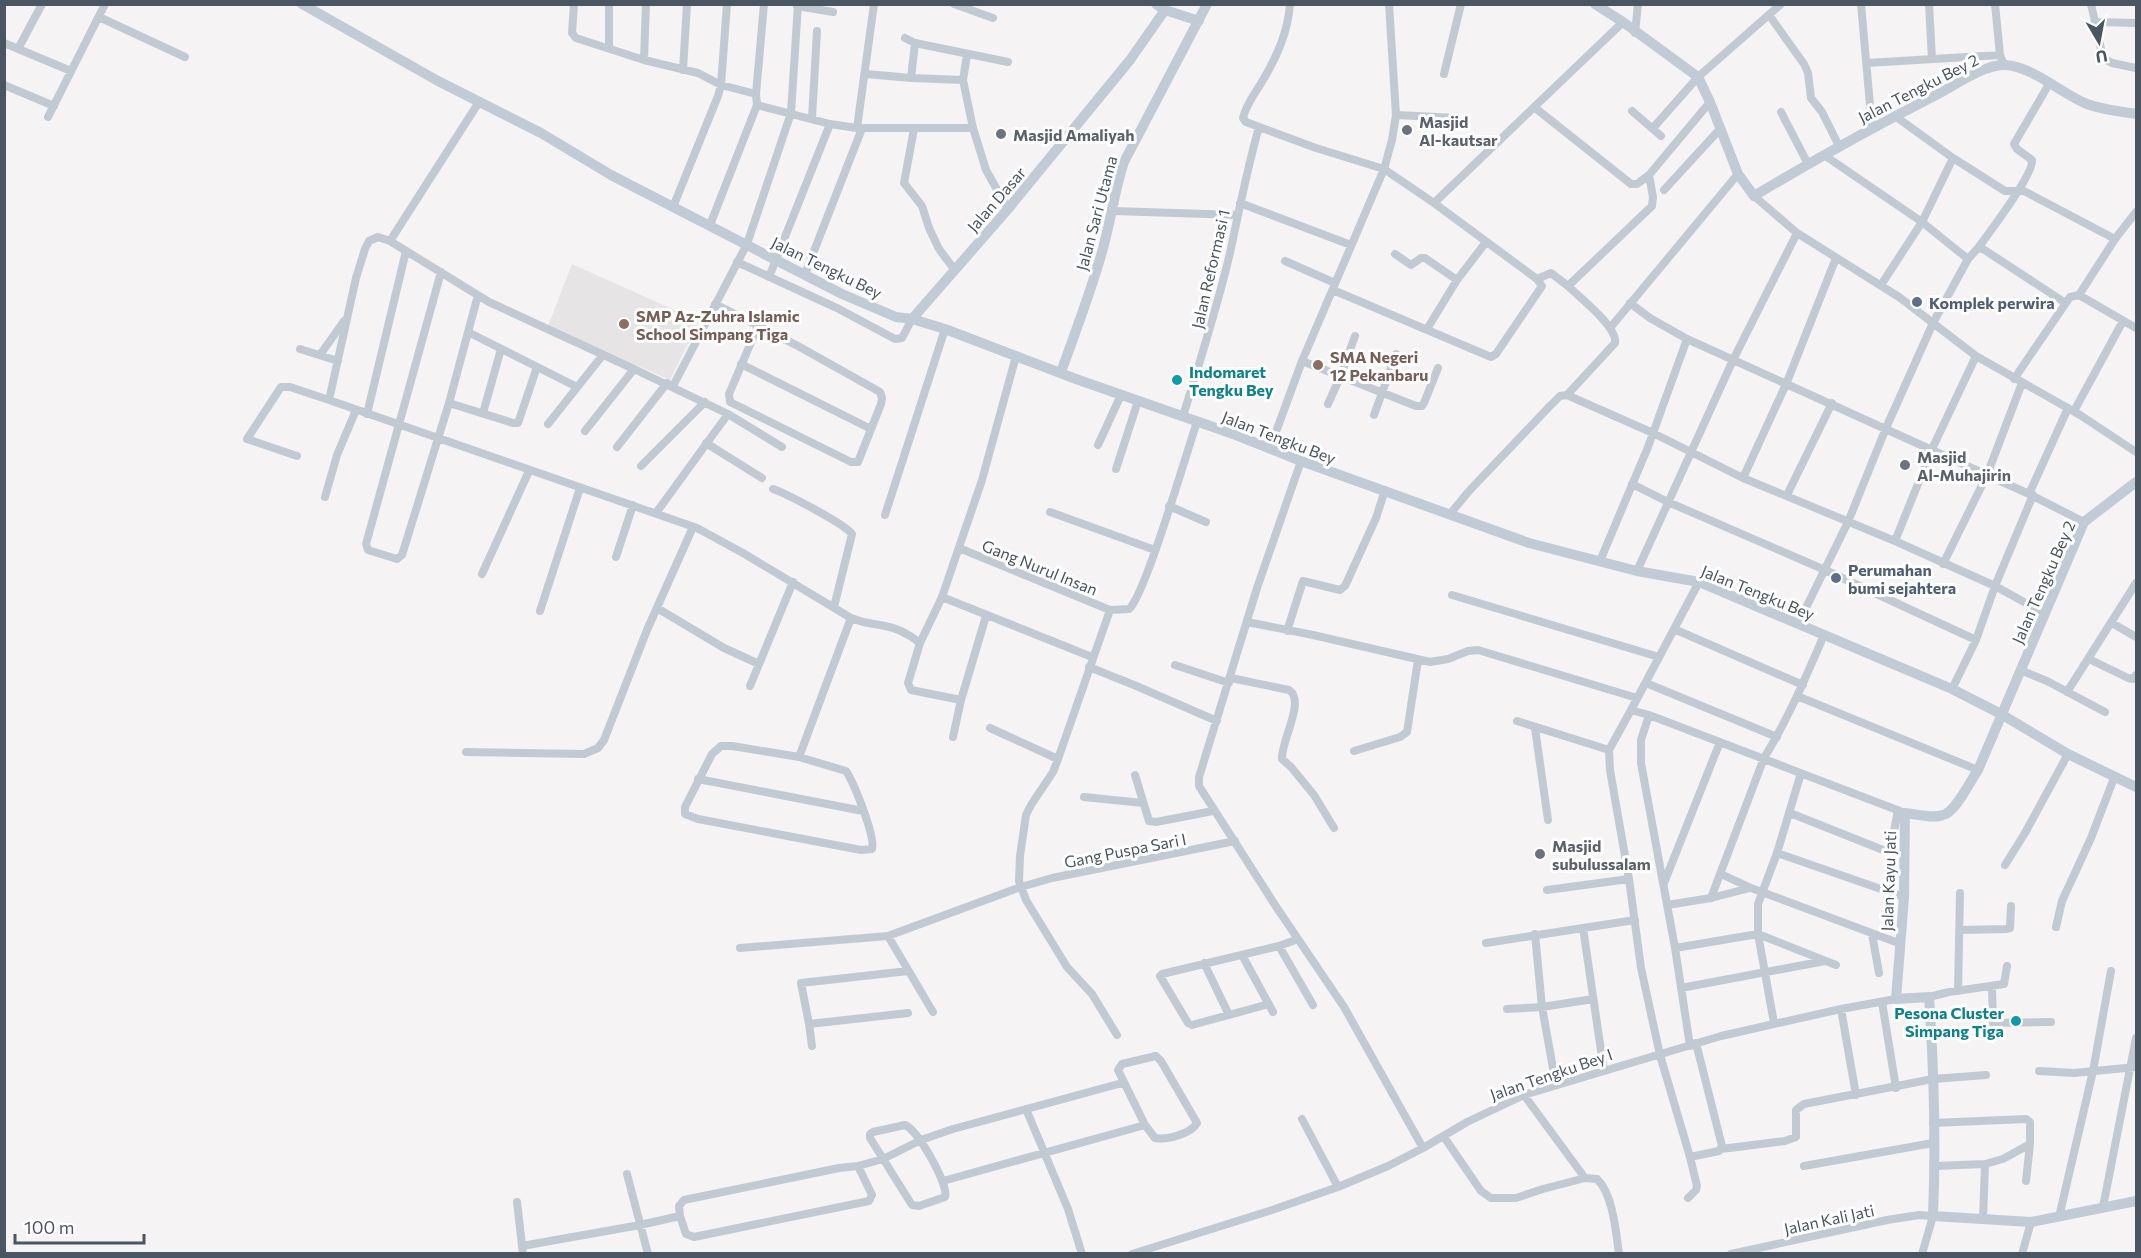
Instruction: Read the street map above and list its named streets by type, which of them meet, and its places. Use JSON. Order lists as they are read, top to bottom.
{
  "streets": {
    "street": [
      "Jalan Tengku Bey 2",
      "Jalan Dasar",
      "Jalan Sari Utama",
      "Jalan Tengku Bey",
      "Jalan Reformasi 1",
      "Gang Nurul Insan",
      "Gang Puspa Sari I",
      "Jalan Kayu Jati",
      "Jalan Tengku Bey I",
      "Jalan Kali Jati"
    ]
  },
  "crossings": [
    ["Jalan Tengku Bey 2", "Jalan Tengku Bey"],
    ["Jalan Tengku Bey 2", "Jalan Kayu Jati"],
    ["Jalan Dasar", "Jalan Tengku Bey"],
    ["Jalan Sari Utama", "Jalan Tengku Bey"],
    ["Jalan Tengku Bey", "Jalan Reformasi 1"],
    ["Jalan Tengku Bey", "Jalan Kayu Jati"],
    ["Jalan Kayu Jati", "Jalan Tengku Bey I"]
  ],
  "places": [
    "Masjid Al-kautsar",
    "Masjid Amaliyah",
    "Komplek perwira",
    "SMP Az-Zuhra Islamic School Simpang Tiga",
    "SMA Negeri 12 Pekanbaru",
    "Indomaret Tengku Bey",
    "Masjid Al-Muhajirin",
    "Perumahan bumi sejahtera",
    "Masjid subulussalam",
    "Pesona Cluster Simpang Tiga"
  ],
  "scale_bar": "100 m",
  "north": "bottom"
}
